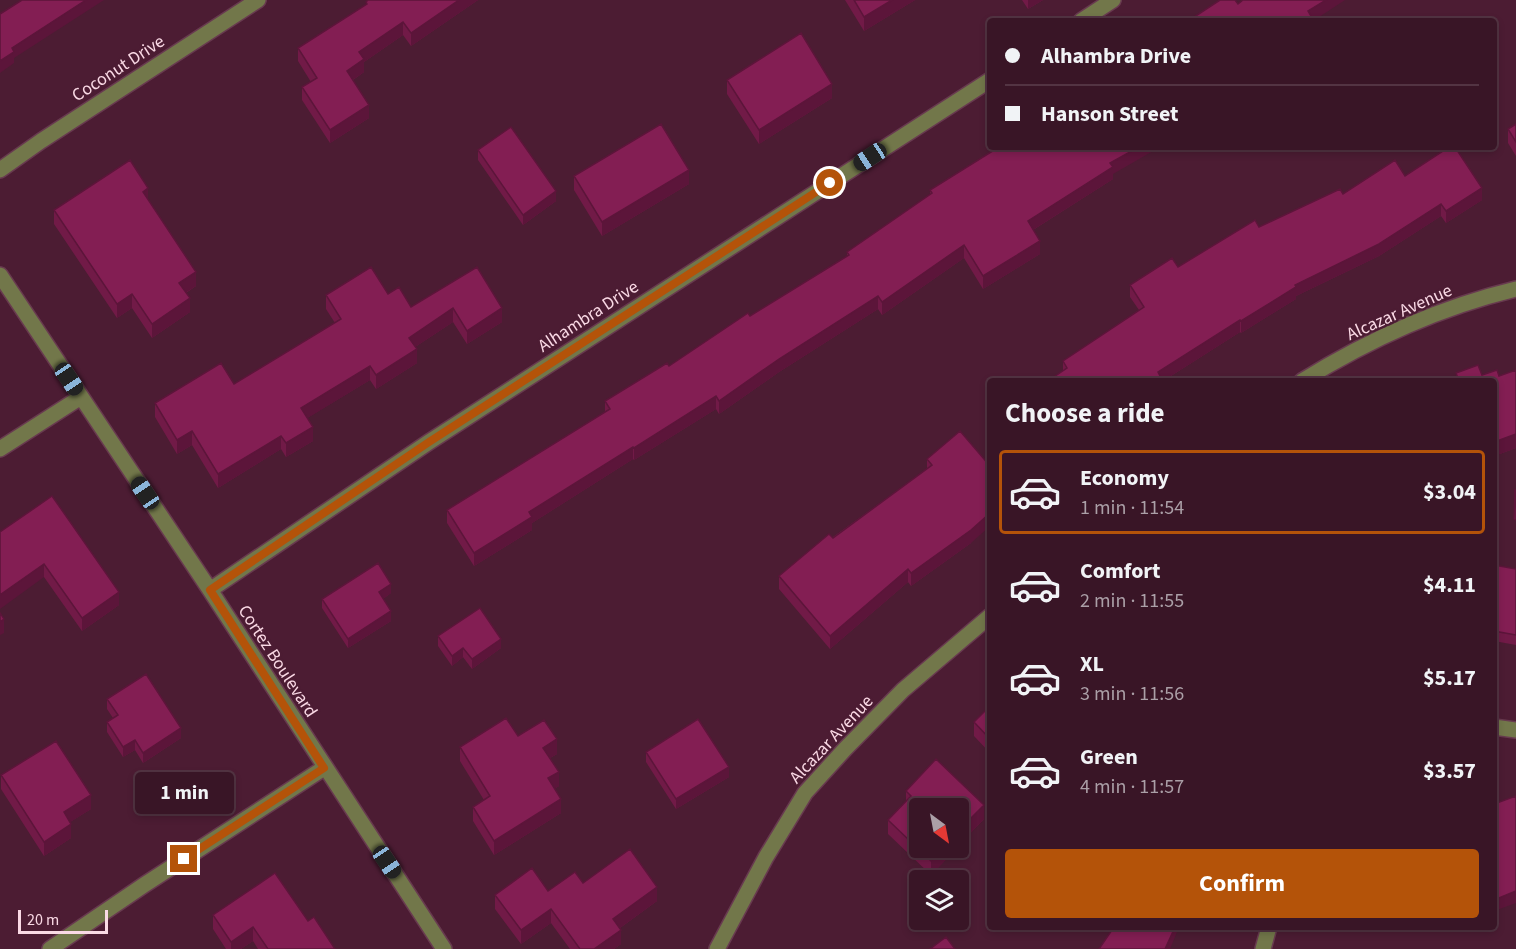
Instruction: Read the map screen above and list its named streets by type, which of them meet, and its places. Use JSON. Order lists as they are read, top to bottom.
{
  "streets": {
    "street": [
      "Coconut Drive",
      "Alcazar Avenue",
      "Alhambra Drive",
      "Cortez Boulevard"
    ]
  },
  "crossings": [
    ["Alhambra Drive", "Cortez Boulevard"]
  ],
  "scale_bar": "20 m",
  "north": "bottom right",
  "page": {
    "banner": ["Alhambra Drive", "Hanson Street"],
    "heading": "Choose a ride",
    "list": [
      {
        "name": "Economy",
        "note": "1 min · 11:54",
        "value": "$3.04"
      },
      {
        "name": "Comfort",
        "note": "2 min · 11:55",
        "value": "$4.11"
      },
      {
        "name": "XL",
        "note": "3 min · 11:56",
        "value": "$5.17"
      },
      {
        "name": "Green",
        "note": "4 min · 11:57",
        "value": "$3.57"
      }
    ],
    "bubble": "1 min",
    "buttons": "Confirm",
    "scale": "20 m"
  }
}
